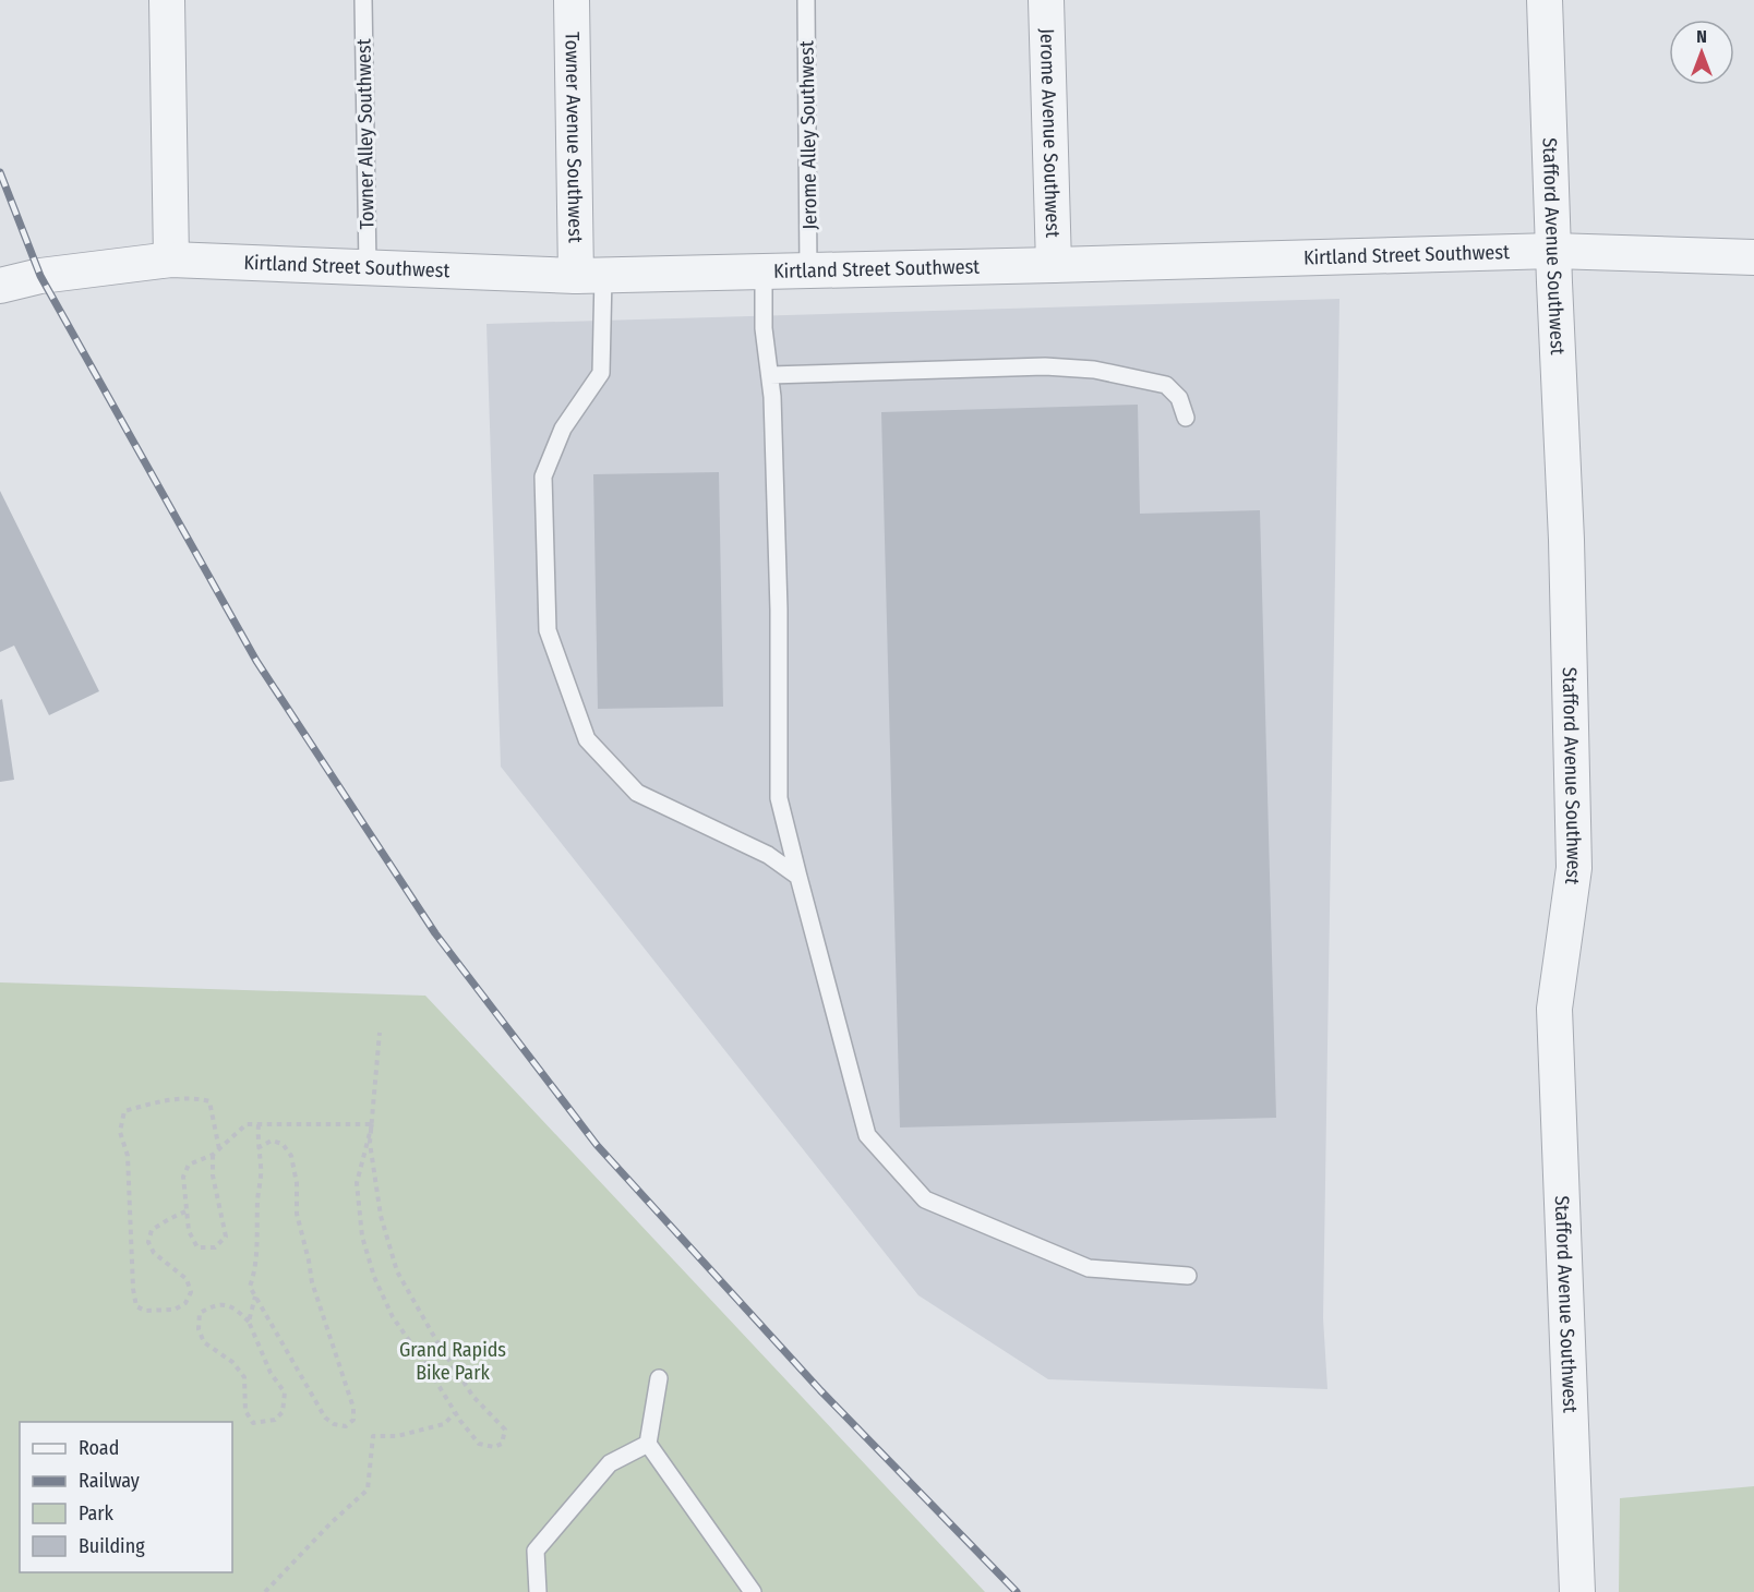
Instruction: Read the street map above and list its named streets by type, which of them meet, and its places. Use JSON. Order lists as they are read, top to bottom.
{
  "streets": {
    "street": [
      "Jerome Avenue Southwest",
      "Towner Avenue Southwest",
      "Stafford Avenue Southwest",
      "Kirtland Street Southwest"
    ],
    "lane": ["Towner Alley Southwest", "Jerome Alley Southwest"]
  },
  "crossings": [
    ["Jerome Avenue Southwest", "Kirtland Street Southwest"],
    ["Towner Alley Southwest", "Kirtland Street Southwest"],
    ["Jerome Alley Southwest", "Kirtland Street Southwest"],
    ["Towner Avenue Southwest", "Kirtland Street Southwest"],
    ["Stafford Avenue Southwest", "Kirtland Street Southwest"]
  ],
  "parks": ["Grand Rapids Bike Park"],
  "legend": [
    "Road",
    "Railway",
    "Park",
    "Building"
  ],
  "north": "top"
}
